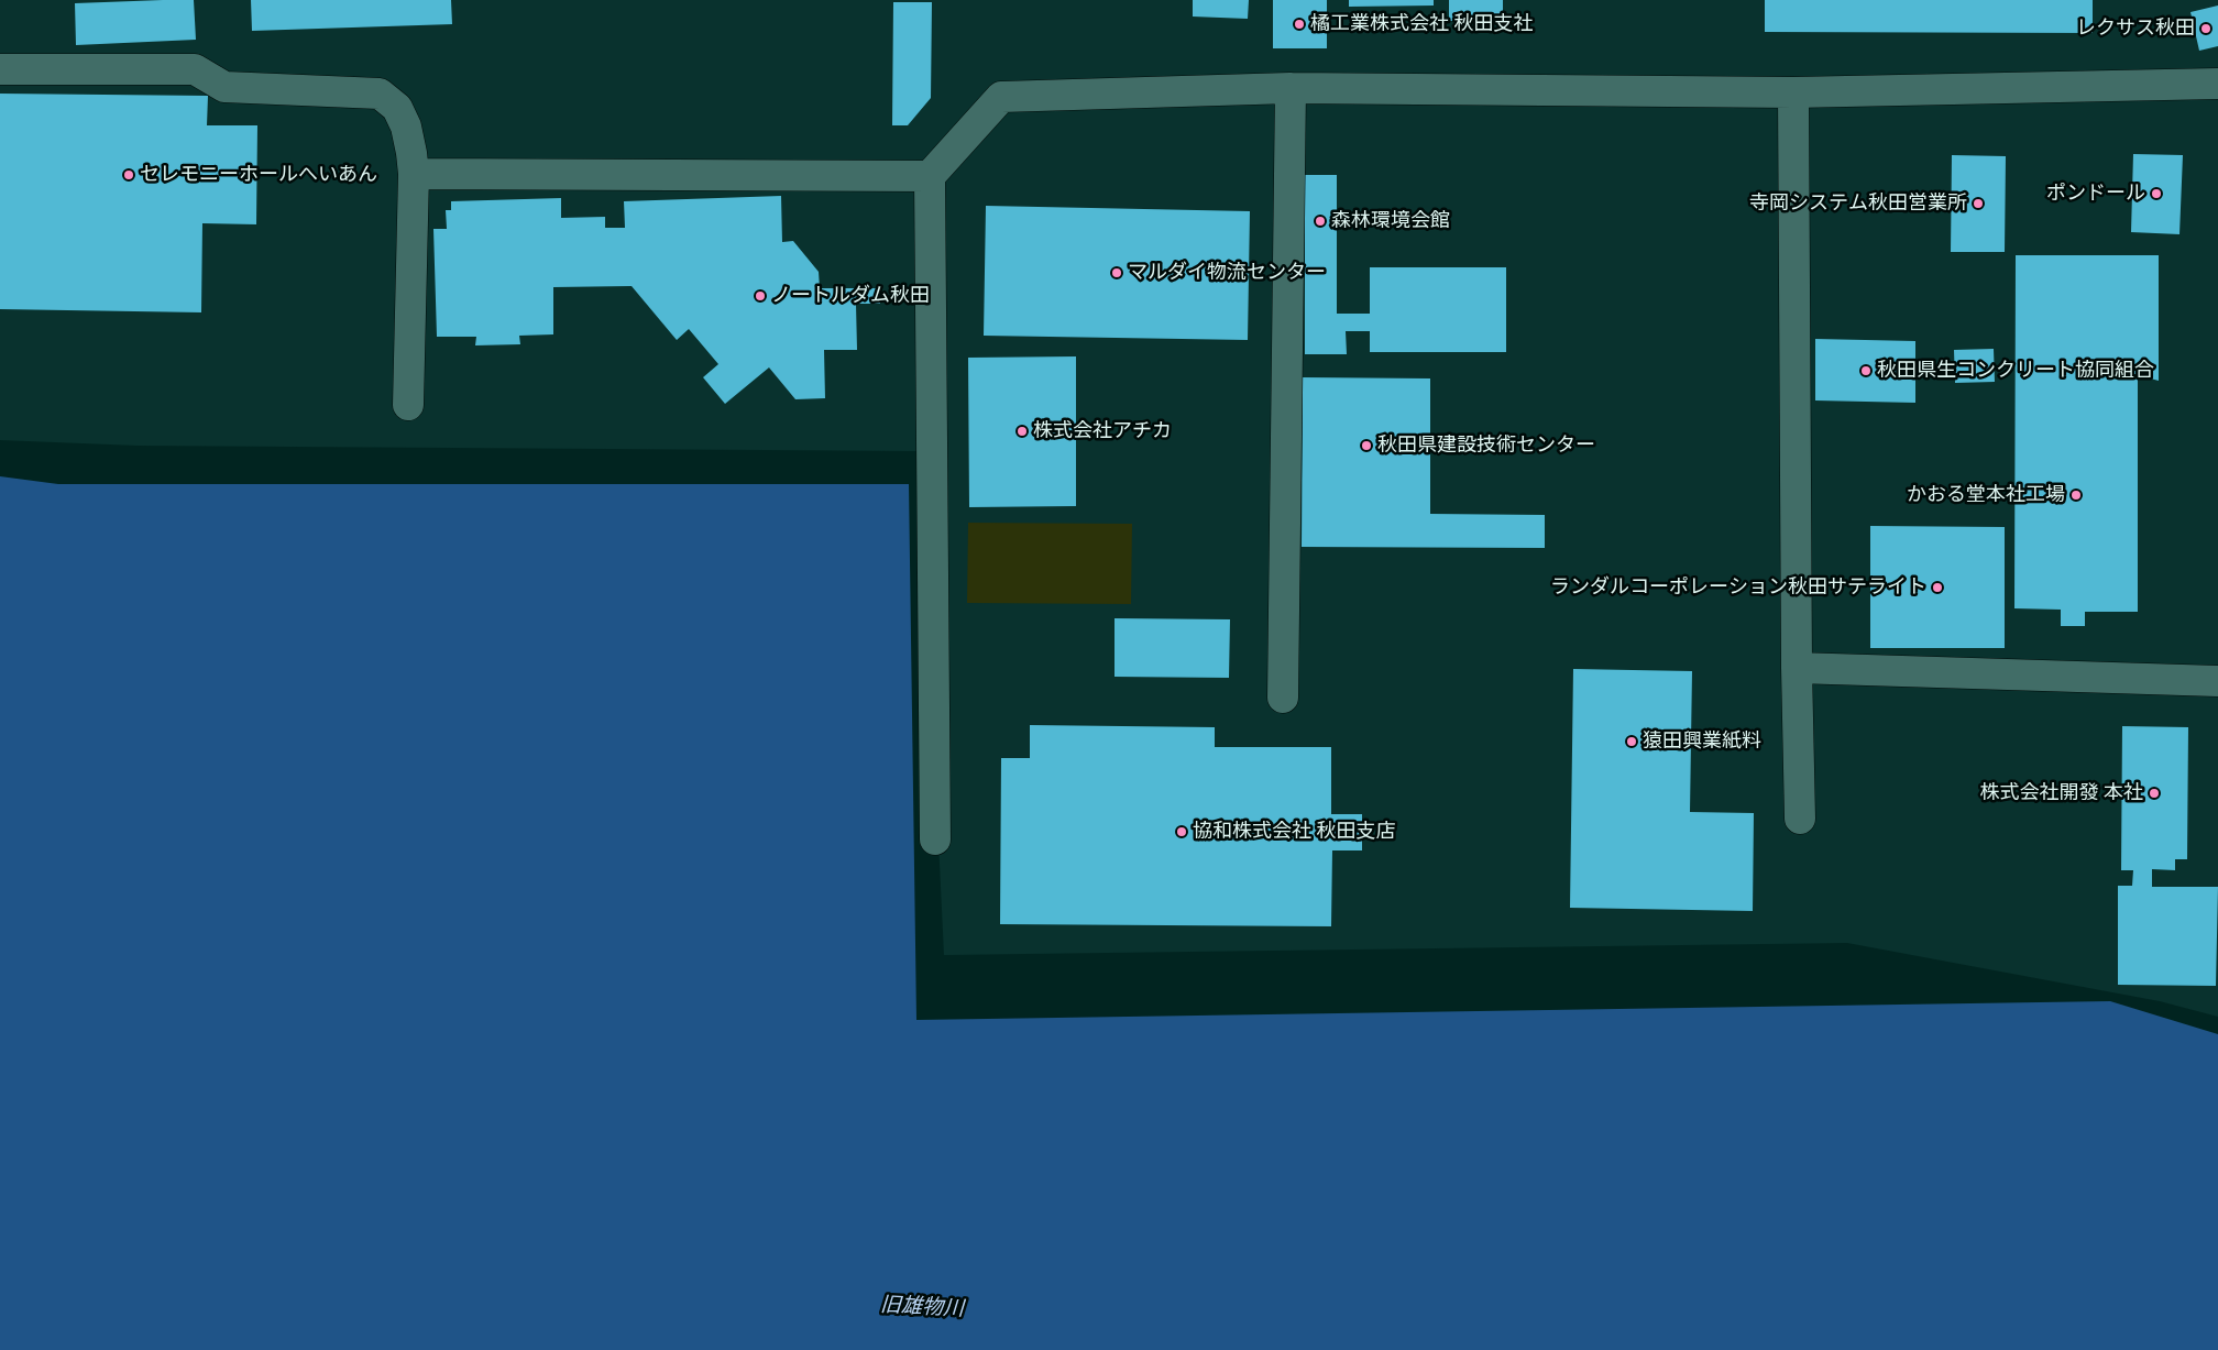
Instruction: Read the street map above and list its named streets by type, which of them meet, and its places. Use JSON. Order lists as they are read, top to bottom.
{
  "water": ["旧雄物川"],
  "places": [
    "橘工業株式会社 秋田支社",
    "レクサス秋田",
    "セレモニーホールへいあん",
    "ポンドール",
    "寺岡システム秋田営業所",
    "森林環境会館",
    "マルダイ物流センター",
    "ノートルダム秋田",
    "秋田県生コンクリート協同組合",
    "株式会社アチカ",
    "秋田県建設技術センター",
    "かおる堂本社工場",
    "ランダルコーポレーション秋田サテライト",
    "猿田興業紙料",
    "株式会社開發 本社",
    "協和株式会社 秋田支店"
  ]
}
